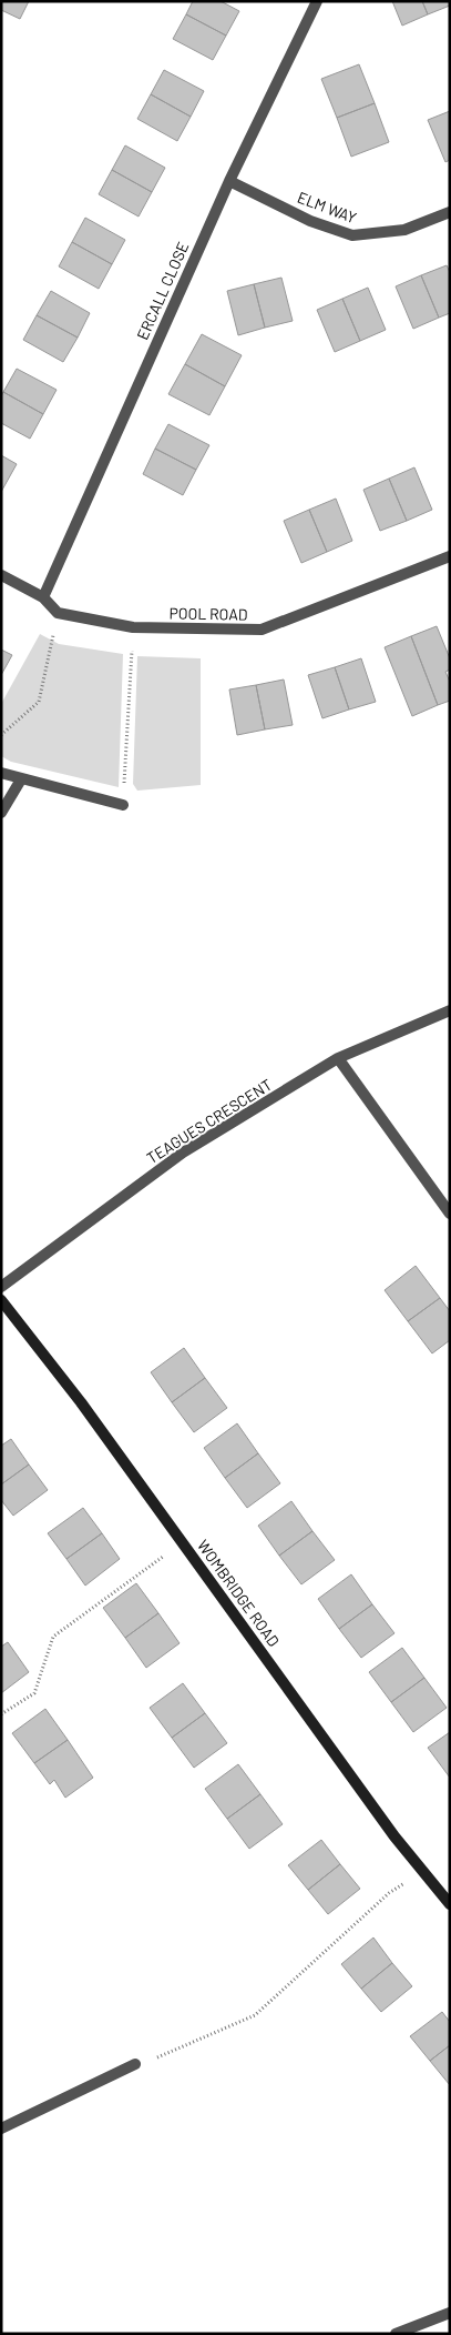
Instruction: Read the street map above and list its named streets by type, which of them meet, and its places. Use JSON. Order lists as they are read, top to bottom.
{
  "streets": {
    "street": [
      "ELM WAY",
      "ERCALL CLOSE",
      "POOL ROAD",
      "TEAGUES CRESCENT",
      "WOMBRIDGE ROAD"
    ]
  },
  "crossings": [
    ["ELM WAY", "ERCALL CLOSE"]
  ]
}
